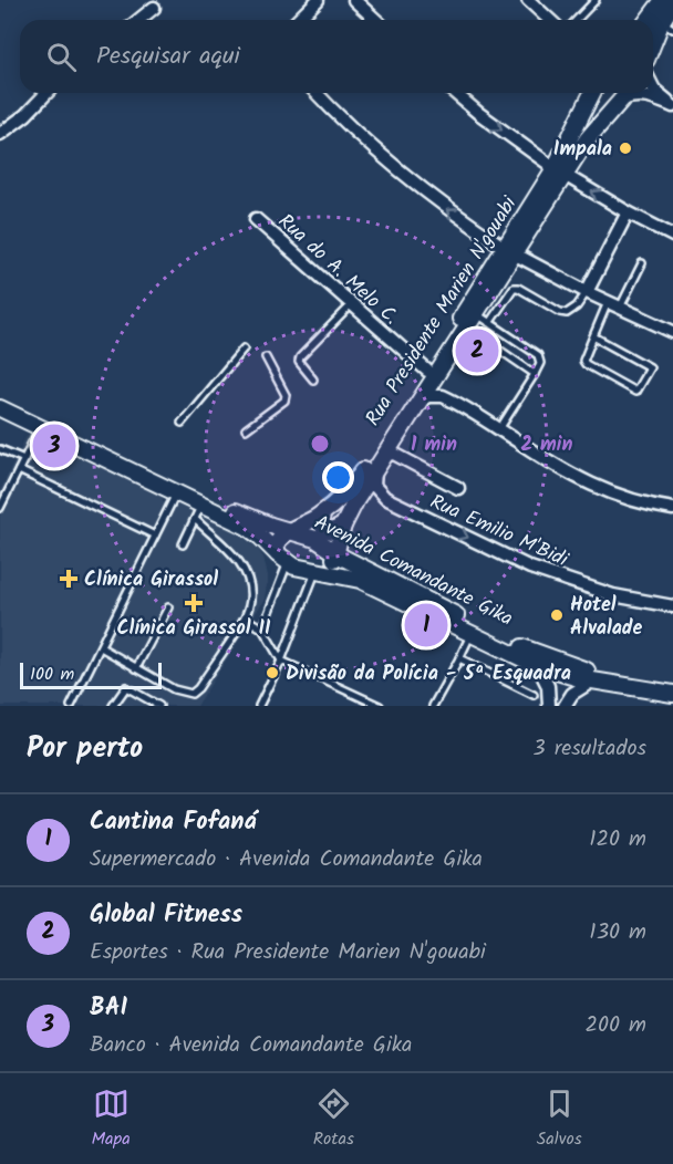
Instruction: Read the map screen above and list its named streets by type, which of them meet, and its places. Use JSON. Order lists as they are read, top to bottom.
{
  "streets": {
    "street": [
      "Rua do A. Melo C.",
      "Rua Presidente Marien N'gouabi",
      "Rua Emilio M'Bidi",
      "Avenida Comandante Gika"
    ]
  },
  "crossings": [
    ["Rua do A. Melo C.", "Rua Presidente Marien N'gouabi"],
    ["Rua Presidente Marien N'gouabi", "Avenida Comandante Gika"]
  ],
  "places": {
    "other": ["Impala", "Hotel Alvalade", "Divisão da Polícia - 5ª Esquadra"],
    "health": ["Clínica Girassol", "Clínica Girassol II"]
  },
  "scale_bar": "100 m",
  "page": {
    "search": "Pesquisar aqui",
    "pins": ["2", "3", "1"],
    "scale": "100 m",
    "heading": ["Por perto", "3 resultados"],
    "list": [
      {
        "mark": "1",
        "name": "Cantina Fofaná",
        "note": "Supermercado · Avenida Comandante Gika",
        "value": "120 m"
      },
      {
        "mark": "2",
        "name": "Global Fitness",
        "note": "Esportes · Rua Presidente Marien N'gouabi",
        "value": "130 m"
      },
      {
        "mark": "3",
        "name": "BAI",
        "note": "Banco · Avenida Comandante Gika",
        "value": "200 m"
      }
    ],
    "nav": ["Mapa", "Rotas", "Salvos"]
  },
  "rings": ["1 min", "2 min"]
}
